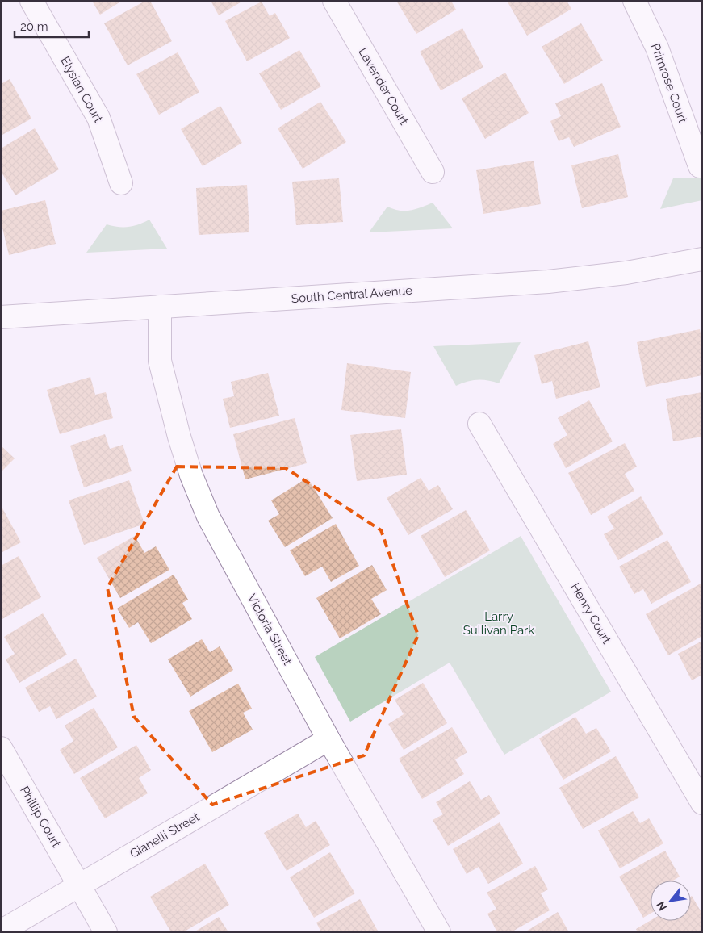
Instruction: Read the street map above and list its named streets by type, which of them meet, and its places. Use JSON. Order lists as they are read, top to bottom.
{
  "streets": {
    "street": [
      "Primrose Court",
      "Lavender Court",
      "Elysian Court",
      "South Central Avenue",
      "Henry Court",
      "Victoria Street",
      "Phillip Court",
      "Gianelli Street"
    ]
  },
  "crossings": [
    ["South Central Avenue", "Victoria Street"],
    ["Victoria Street", "Gianelli Street"],
    ["Phillip Court", "Gianelli Street"]
  ],
  "parks": ["Larry Sullivan Park"],
  "scale_bar": "20 m",
  "north": "bottom left"
}
